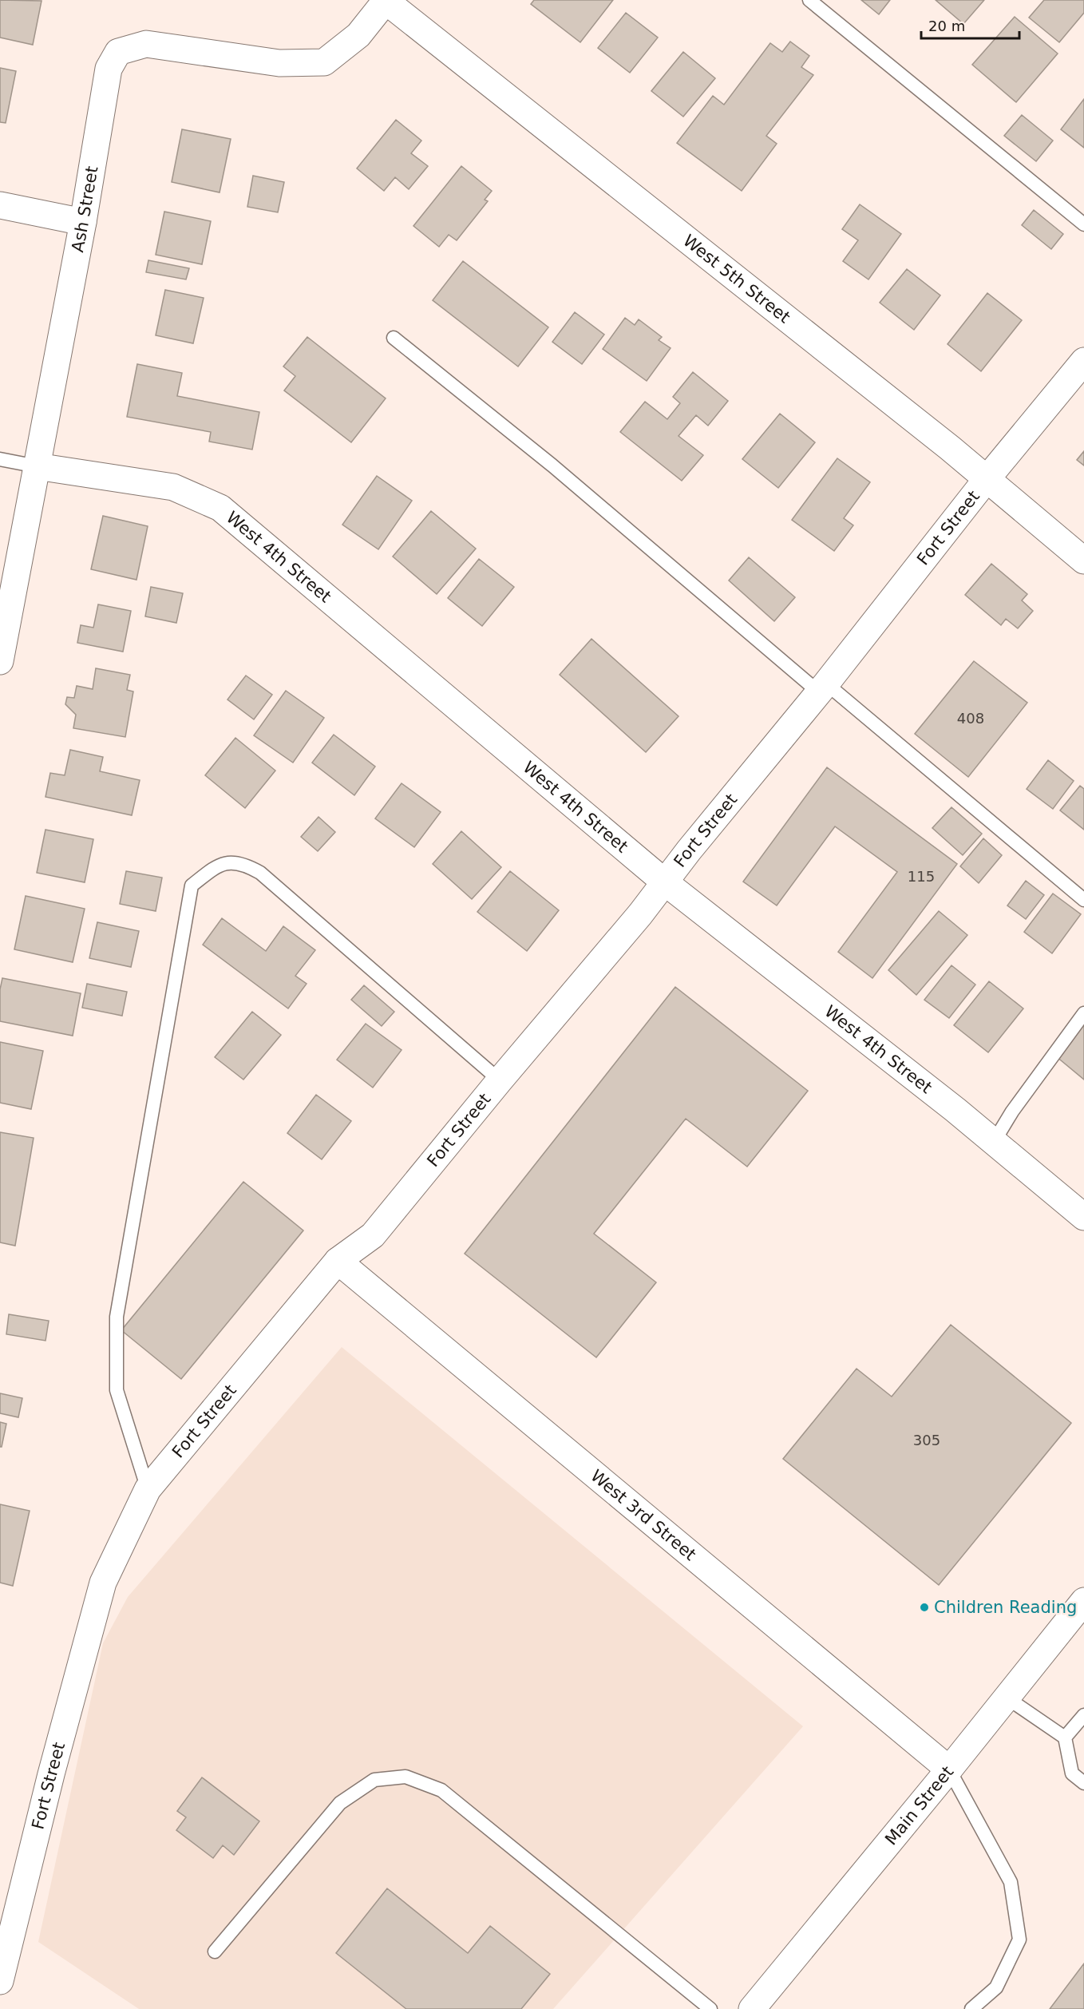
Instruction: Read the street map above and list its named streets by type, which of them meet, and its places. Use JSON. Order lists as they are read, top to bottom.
{
  "streets": {
    "street": [
      "Ash Street",
      "West 5th Street",
      "Fort Street",
      "West 4th Street",
      "West 3rd Street",
      "Main Street"
    ]
  },
  "crossings": [
    ["Ash Street", "West 5th Street"],
    ["Ash Street", "West 4th Street"],
    ["West 5th Street", "Fort Street"],
    ["Fort Street", "West 4th Street"],
    ["Fort Street", "West 3rd Street"],
    ["West 3rd Street", "Main Street"]
  ],
  "places": ["Children Reading"],
  "house_numbers": ["408", "115", "305"],
  "scale_bar": "20 m"
}
